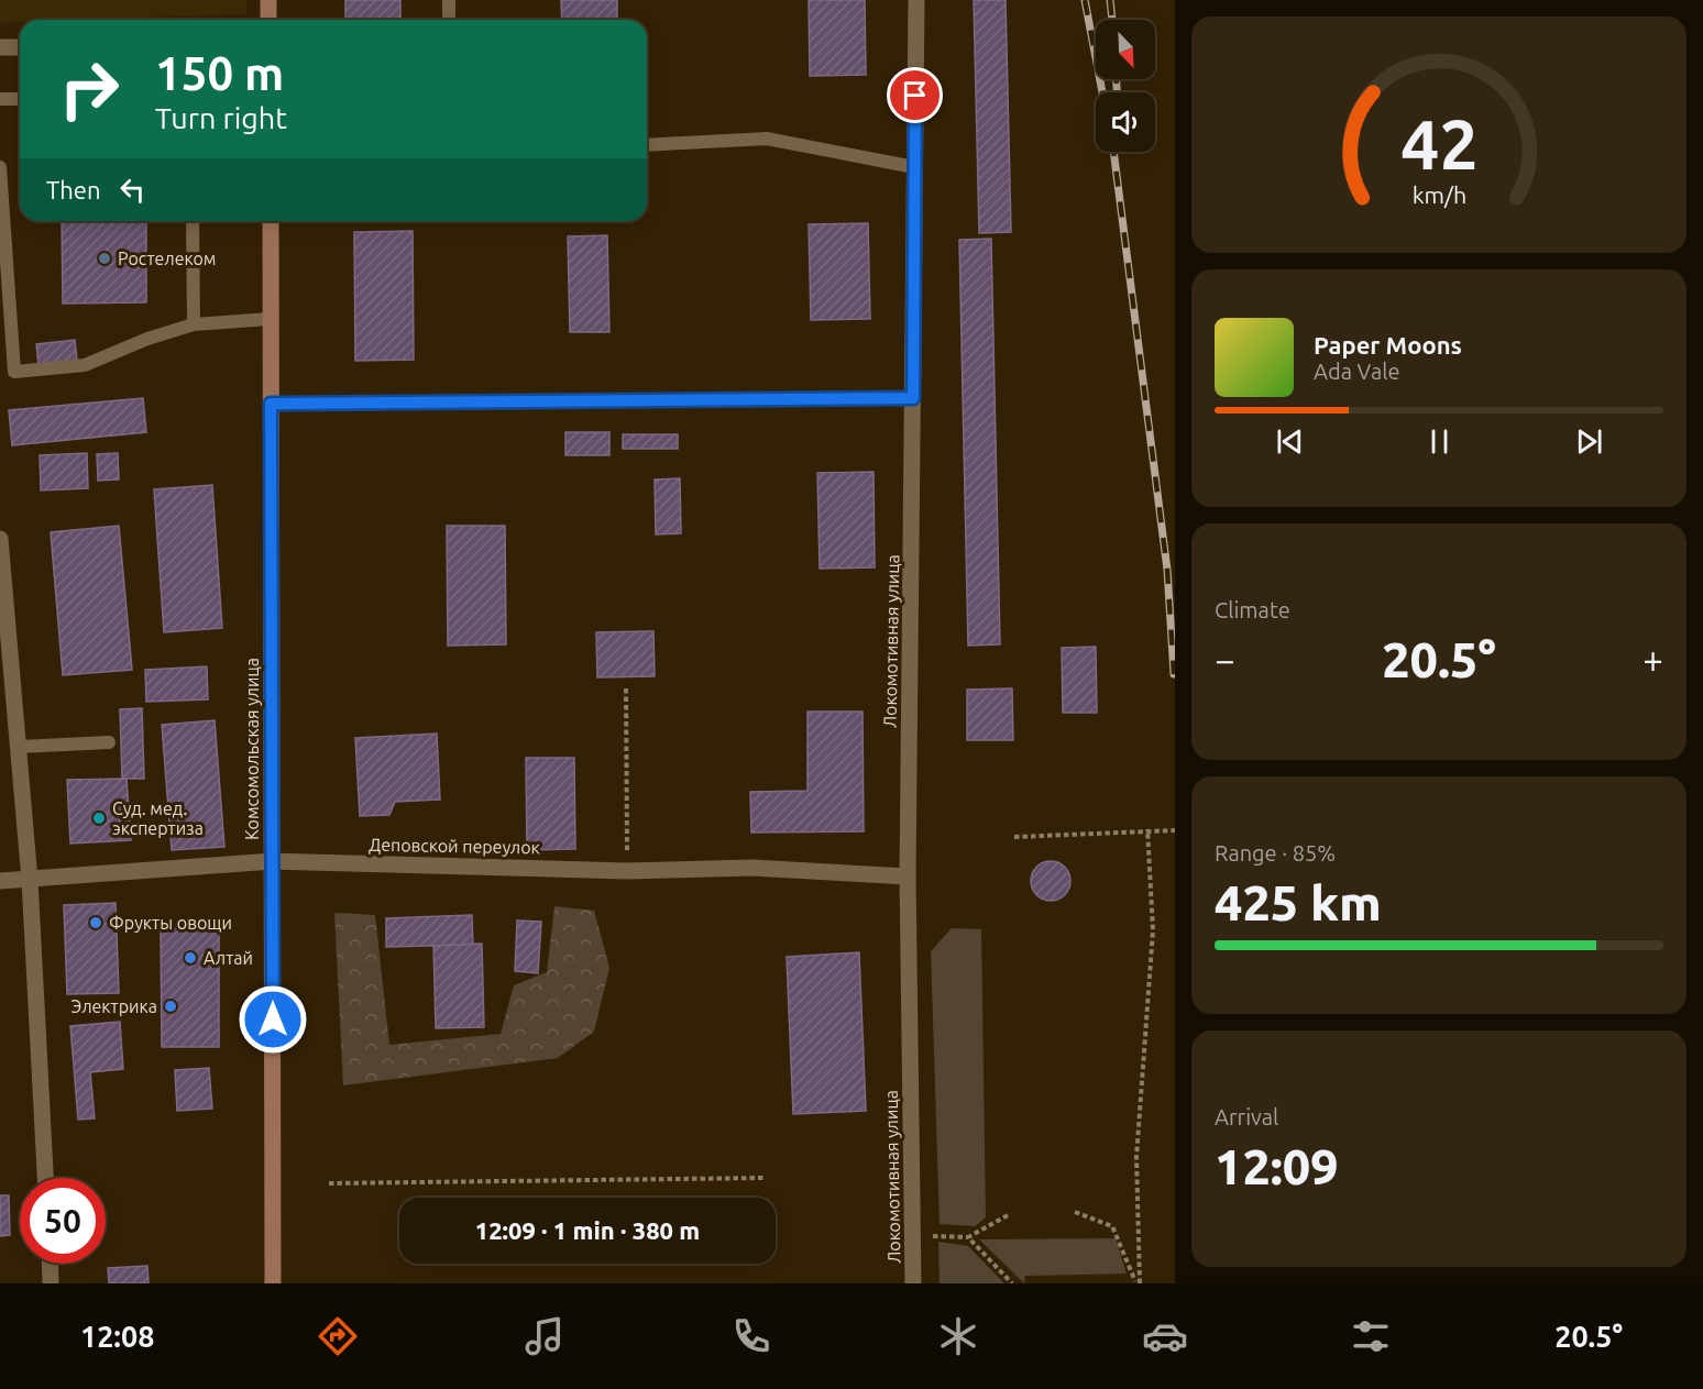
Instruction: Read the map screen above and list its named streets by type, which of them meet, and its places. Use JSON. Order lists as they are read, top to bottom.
{
  "streets": {
    "main road": ["Комсомольская улица"],
    "street": ["Локомотивная улица", "Деповской переулок"]
  },
  "crossings": [
    ["Локомотивная улица", "Деповской переулок"],
    ["Комсомольская улица", "Деповской переулок"]
  ],
  "places": [
    "Ростелеком",
    "Суд. мед. экспертиза",
    "Фрукты овощи",
    "Алтай",
    "Электрика"
  ],
  "north": "bottom right",
  "page": {
    "turn": ["150 m", "Turn right"],
    "then": "Then",
    "song": ["Paper Moons", "Ada Vale"],
    "tile": [
      "Climate",
      ["Range · 85%", "425 km"],
      ["Arrival", "12:09"]
    ],
    "heat": ["−", "20.5°", "+"],
    "limit": "50",
    "trip": "12:09 · 1 min · 380 m",
    "tabs": ["12:08", "20.5°"],
    "gauge": ["42", "km/h"]
  }
}
